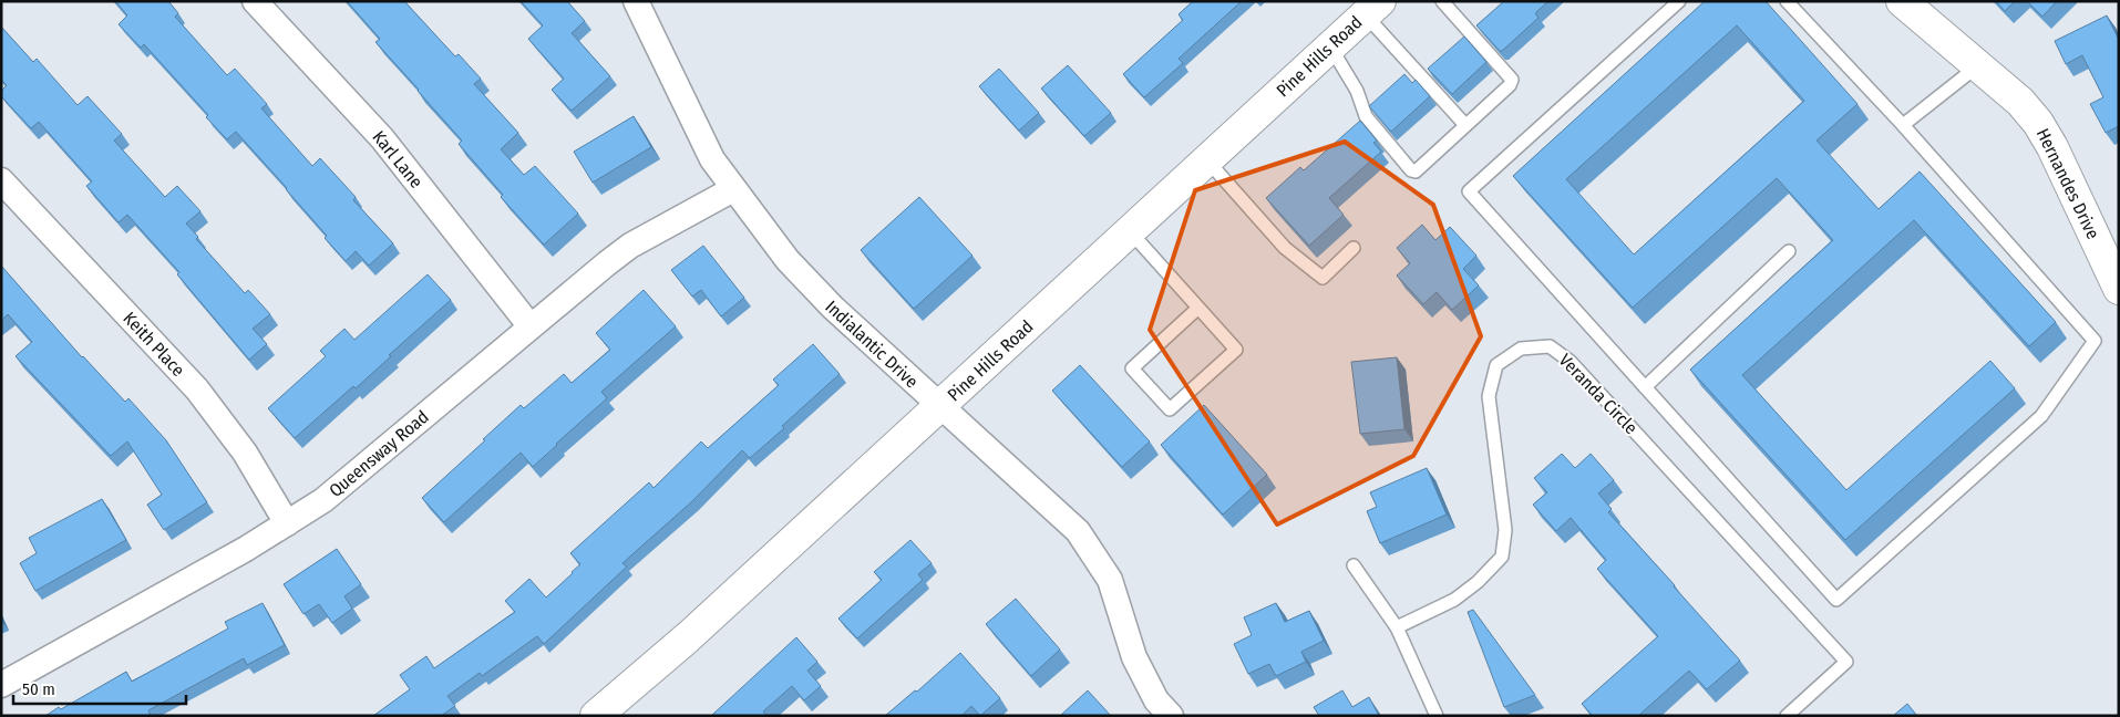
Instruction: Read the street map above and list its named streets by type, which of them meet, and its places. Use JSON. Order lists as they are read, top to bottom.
{
  "streets": {
    "main road": ["Pine Hills Road", "Hernandes Drive"],
    "street": [
      "Karl Lane",
      "Keith Place",
      "Indialantic Drive",
      "Queensway Road"
    ],
    "lane": ["Veranda Circle"]
  },
  "crossings": [
    ["Pine Hills Road", "Indialantic Drive"],
    ["Karl Lane", "Queensway Road"],
    ["Keith Place", "Queensway Road"],
    ["Indialantic Drive", "Queensway Road"]
  ],
  "scale_bar": "50 m"
}
